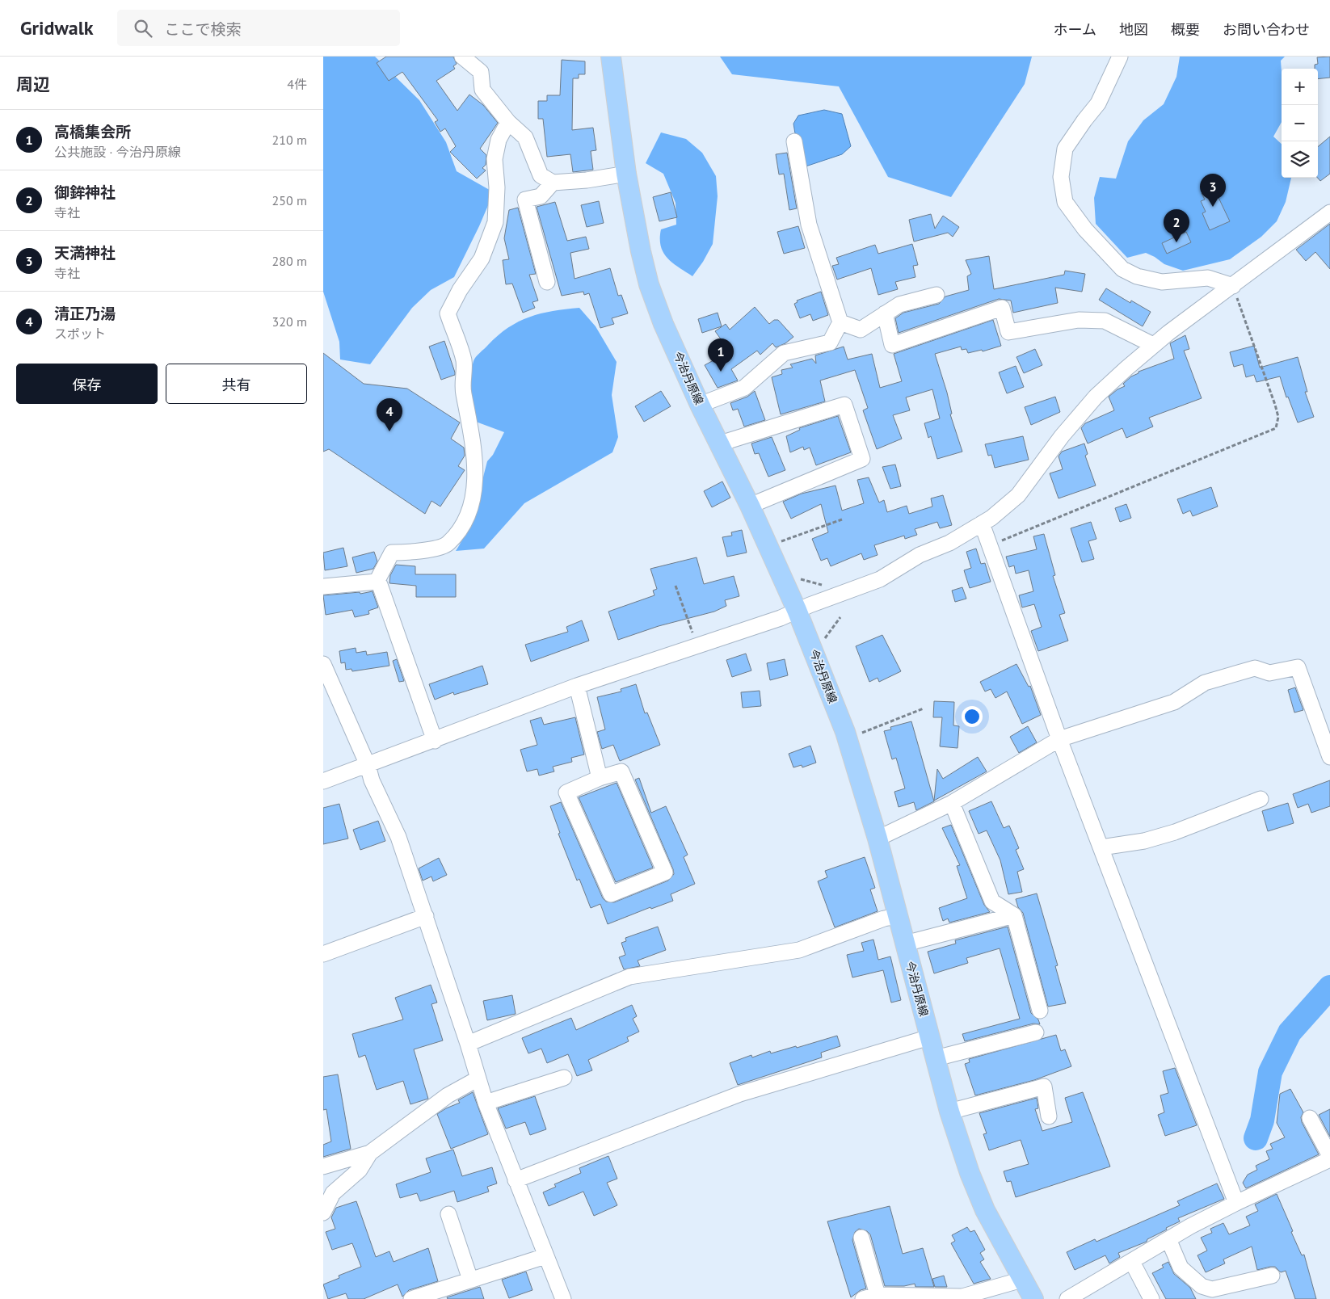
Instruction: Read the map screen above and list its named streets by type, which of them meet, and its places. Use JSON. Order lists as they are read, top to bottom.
{
  "streets": {
    "main road": ["今治丹原線"]
  },
  "page": {
    "header": "Gridwalk",
    "search": "ここで検索",
    "nav": [
      "ホーム",
      "地図",
      "概要",
      "お問い合わせ"
    ],
    "heading": ["周辺", "4件"],
    "map_buttons": ["+", "−"],
    "list": [
      {
        "mark": "1",
        "name": "高橋集会所",
        "note": "公共施設 · 今治丹原線",
        "value": "210 m"
      },
      {
        "mark": "2",
        "name": "御鉾神社",
        "note": "寺社",
        "value": "250 m"
      },
      {
        "mark": "3",
        "name": "天満神社",
        "note": "寺社",
        "value": "280 m"
      },
      {
        "mark": "4",
        "name": "清正乃湯",
        "note": "スポット",
        "value": "320 m"
      }
    ],
    "pins": [
      "3",
      "2",
      "1",
      "4"
    ],
    "buttons": ["保存", "共有"]
  }
}
